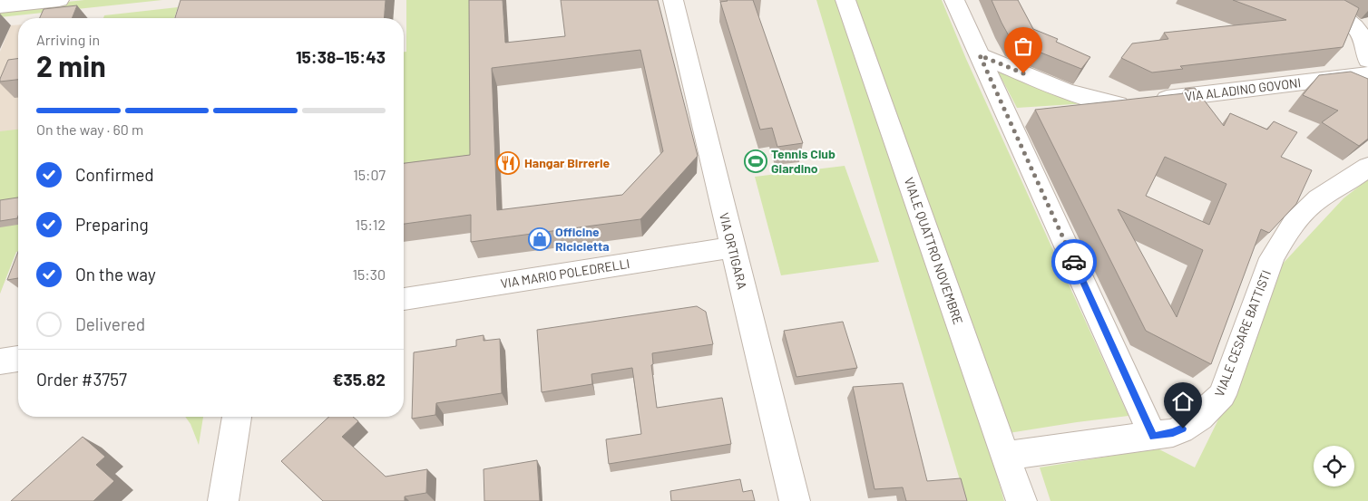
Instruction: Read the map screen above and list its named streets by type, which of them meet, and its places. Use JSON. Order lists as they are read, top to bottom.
{
  "streets": {
    "street": [
      "VIA ALADINO GOVONI",
      "VIA ORTIGARA",
      "VIALE QUATTRO NOVEMBRE",
      "VIA MARIO POLEDRELLI",
      "VIALE CESARE BATTISTI"
    ]
  },
  "crossings": [
    ["VIA ORTIGARA", "VIA MARIO POLEDRELLI"],
    ["VIALE QUATTRO NOVEMBRE", "VIALE CESARE BATTISTI"]
  ],
  "places": {
    "sports": ["Tennis Club Giardino"],
    "restaurant": ["Hangar Birrerie"],
    "shop": ["Officine Ricicletta"]
  },
  "page": {
    "heading": ["2 min", "Arriving in", "15:38–15:43"],
    "panel": ["Order #3757", "€35.82"],
    "bar": "On the way · 60 m",
    "list": [
      ["Confirmed", "15:07"],
      ["Preparing", "15:12"],
      ["On the way", "15:30"],
      "Delivered"
    ]
  }
}
